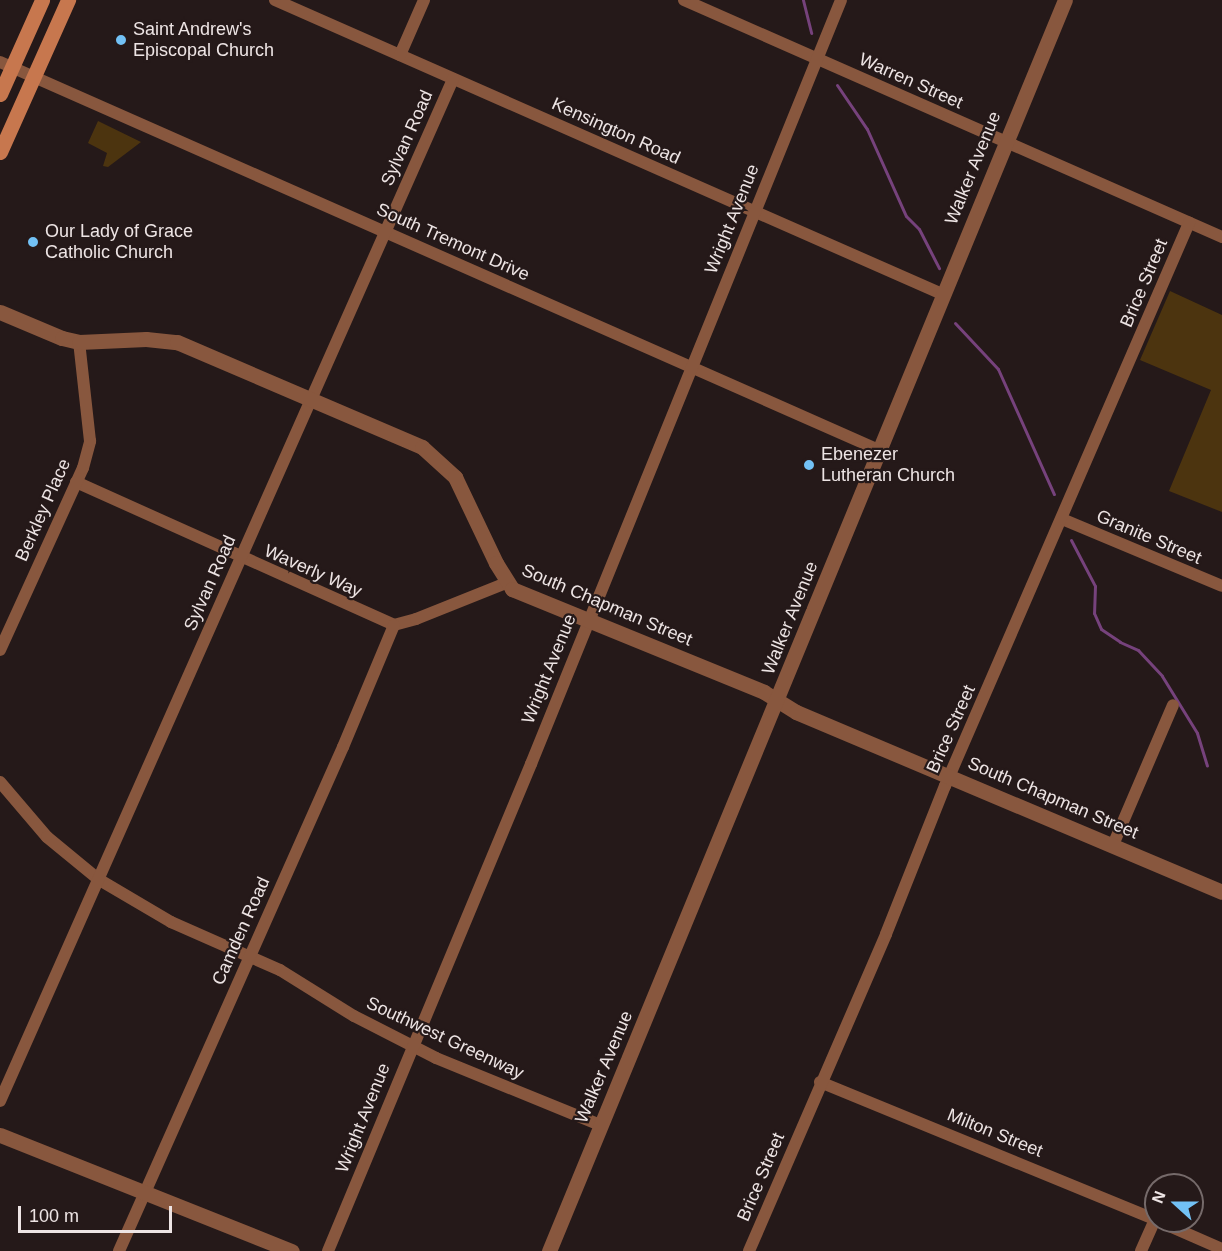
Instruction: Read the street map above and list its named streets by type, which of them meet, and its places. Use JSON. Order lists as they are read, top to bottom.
{
  "streets": {
    "street": [
      "Warren Street",
      "Kensington Road",
      "Sylvan Road",
      "Walker Avenue",
      "Wright Avenue",
      "South Tremont Drive",
      "Brice Street",
      "Berkley Place",
      "Granite Street",
      "Waverly Way",
      "South Chapman Street",
      "Camden Road",
      "Southwest Greenway",
      "Milton Street"
    ]
  },
  "crossings": [
    ["Warren Street", "Walker Avenue"],
    ["Warren Street", "Wright Avenue"],
    ["Warren Street", "Brice Street"],
    ["Kensington Road", "Sylvan Road"],
    ["Kensington Road", "Walker Avenue"],
    ["Kensington Road", "Wright Avenue"],
    ["Sylvan Road", "South Tremont Drive"],
    ["Sylvan Road", "Waverly Way"],
    ["Sylvan Road", "South Chapman Street"],
    ["Sylvan Road", "Southwest Greenway"],
    ["Walker Avenue", "South Tremont Drive"],
    ["Walker Avenue", "South Chapman Street"],
    ["Walker Avenue", "Southwest Greenway"],
    ["Wright Avenue", "South Tremont Drive"],
    ["Wright Avenue", "South Chapman Street"],
    ["Wright Avenue", "Southwest Greenway"],
    ["Brice Street", "Granite Street"],
    ["Brice Street", "South Chapman Street"],
    ["Brice Street", "Milton Street"],
    ["Berkley Place", "Waverly Way"],
    ["Berkley Place", "South Chapman Street"],
    ["Waverly Way", "Camden Road"],
    ["Camden Road", "Southwest Greenway"]
  ],
  "places": ["Saint Andrew's Episcopal Church", "Our Lady of Grace Catholic Church", "Ebenezer Lutheran Church"],
  "scale_bar": "100 m",
  "north": "left"
}
